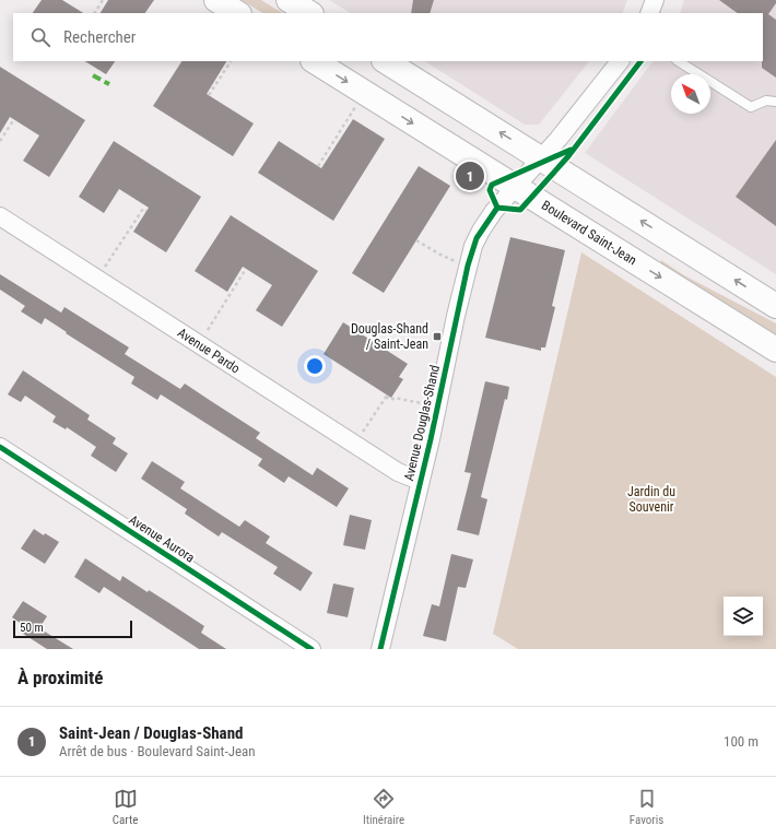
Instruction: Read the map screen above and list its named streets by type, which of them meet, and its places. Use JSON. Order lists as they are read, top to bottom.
{
  "streets": {
    "main road": ["Boulevard Saint-Jean"],
    "street": ["Avenue Pardo", "Avenue Douglas-Shand", "Avenue Aurora"]
  },
  "crossings": [
    ["Boulevard Saint-Jean", "Avenue Douglas-Shand"],
    ["Avenue Pardo", "Avenue Douglas-Shand"]
  ],
  "parks": ["Jardin du Souvenir"],
  "places": {
    "transit": ["Douglas-Shand / Saint-Jean"]
  },
  "scale_bar": "50 m",
  "north": "top left",
  "page": {
    "search": "Rechercher",
    "pins": "1",
    "scale": "50 m",
    "heading": "À proximité",
    "list": [
      {
        "mark": "1",
        "name": "Saint-Jean / Douglas-Shand",
        "note": "Arrêt de bus · Boulevard Saint-Jean",
        "value": "100 m"
      }
    ],
    "nav": ["Carte", "Itinéraire", "Favoris"]
  }
}
